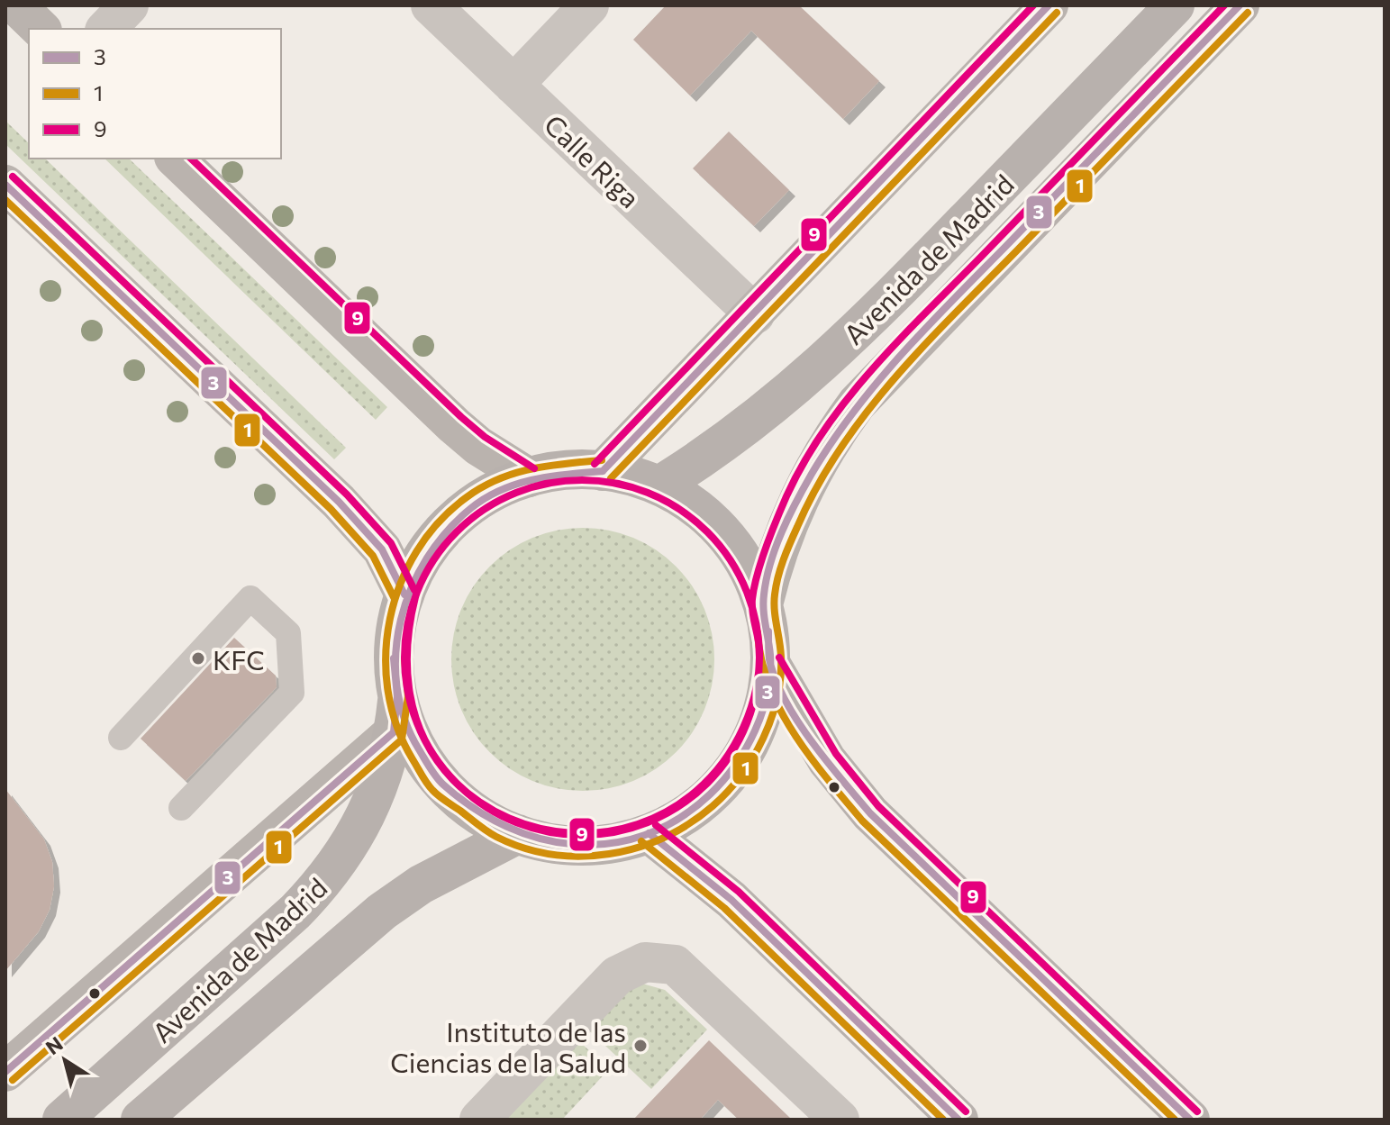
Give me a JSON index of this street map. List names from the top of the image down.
{
  "streets": {
    "main road": ["Avenida de Madrid"],
    "street": ["Calle Riga"]
  },
  "places": ["KFC", "Instituto de las Ciencias de la Salud"],
  "lines": ["transit line 3", "transit line 9", "transit line 1"],
  "legend": ["3", "1", "9"],
  "north": "top left"
}
